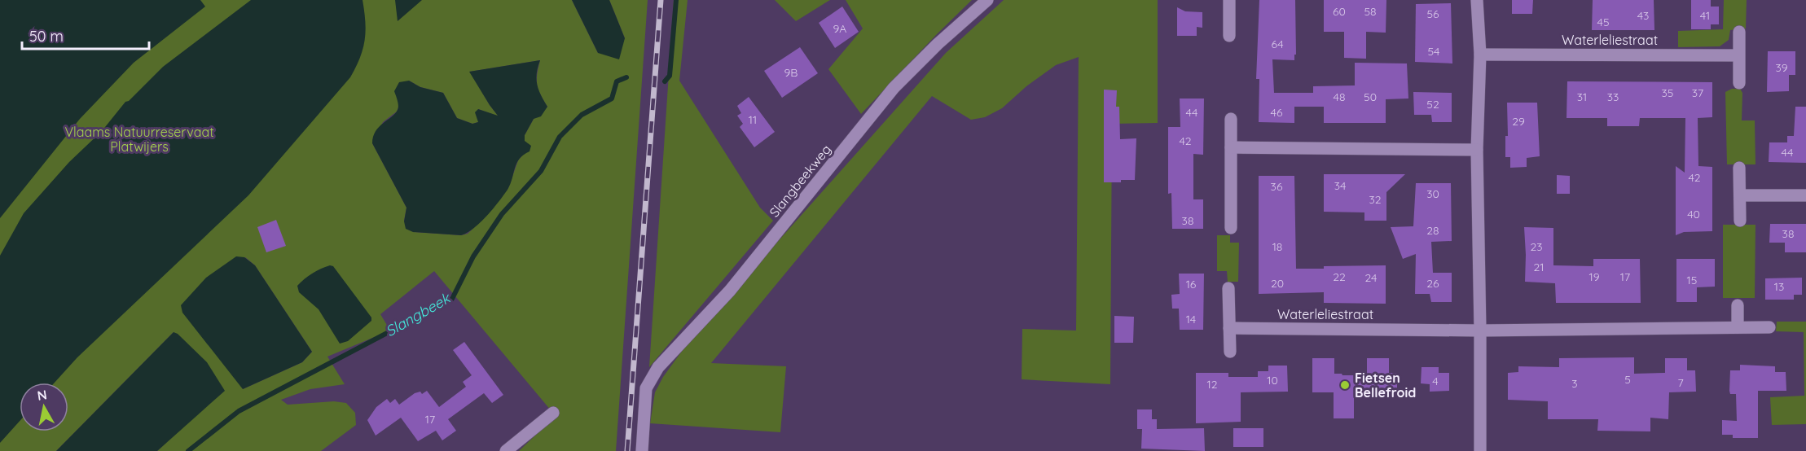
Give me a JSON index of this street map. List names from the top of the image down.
{
  "streets": {
    "street": ["Waterleliestraat", "Slangbeekweg"]
  },
  "water": ["Slangbeek"],
  "parks": ["Vlaams Natuurreservaat Platwijers"],
  "places": ["Fietsen Bellefroid"],
  "house_numbers": [
    "60",
    "58",
    "56",
    "43",
    "41",
    "45",
    "9A",
    "64",
    "54",
    "39",
    "9B",
    "35",
    "37",
    "48",
    "50",
    "31",
    "33",
    "52",
    "44",
    "46",
    "11",
    "29",
    "42",
    "44",
    "42",
    "34",
    "36",
    "30",
    "32",
    "40",
    "38",
    "28",
    "38",
    "18",
    "23",
    "21",
    "22",
    "19",
    "17",
    "24",
    "15",
    "20",
    "26",
    "16",
    "13",
    "14",
    "5",
    "10",
    "4",
    "7",
    "3",
    "12",
    "17"
  ],
  "scale_bar": "50 m",
  "north": "top"
}
